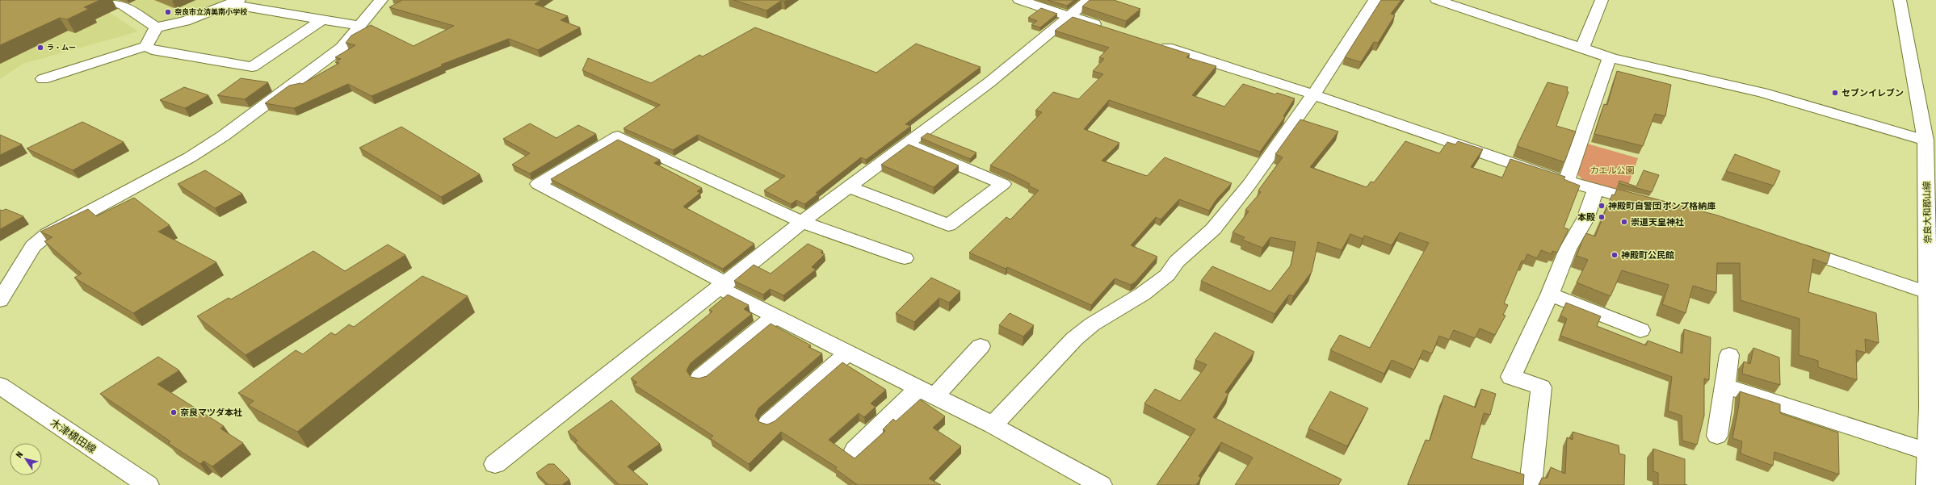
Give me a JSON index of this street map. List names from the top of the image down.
{
  "streets": {
    "street": ["奈良大和郡山線", "木津横田線"]
  },
  "parks": ["カエル公園"],
  "places": [
    "奈良市立済美南小学校",
    "ラ・ムー",
    "セブンイレブン",
    "神殿町自警団 ポンプ格納庫",
    "本殿",
    "崇道天皇神社",
    "神殿町公民館",
    "奈良マツダ本社"
  ],
  "north": "top left"
}
